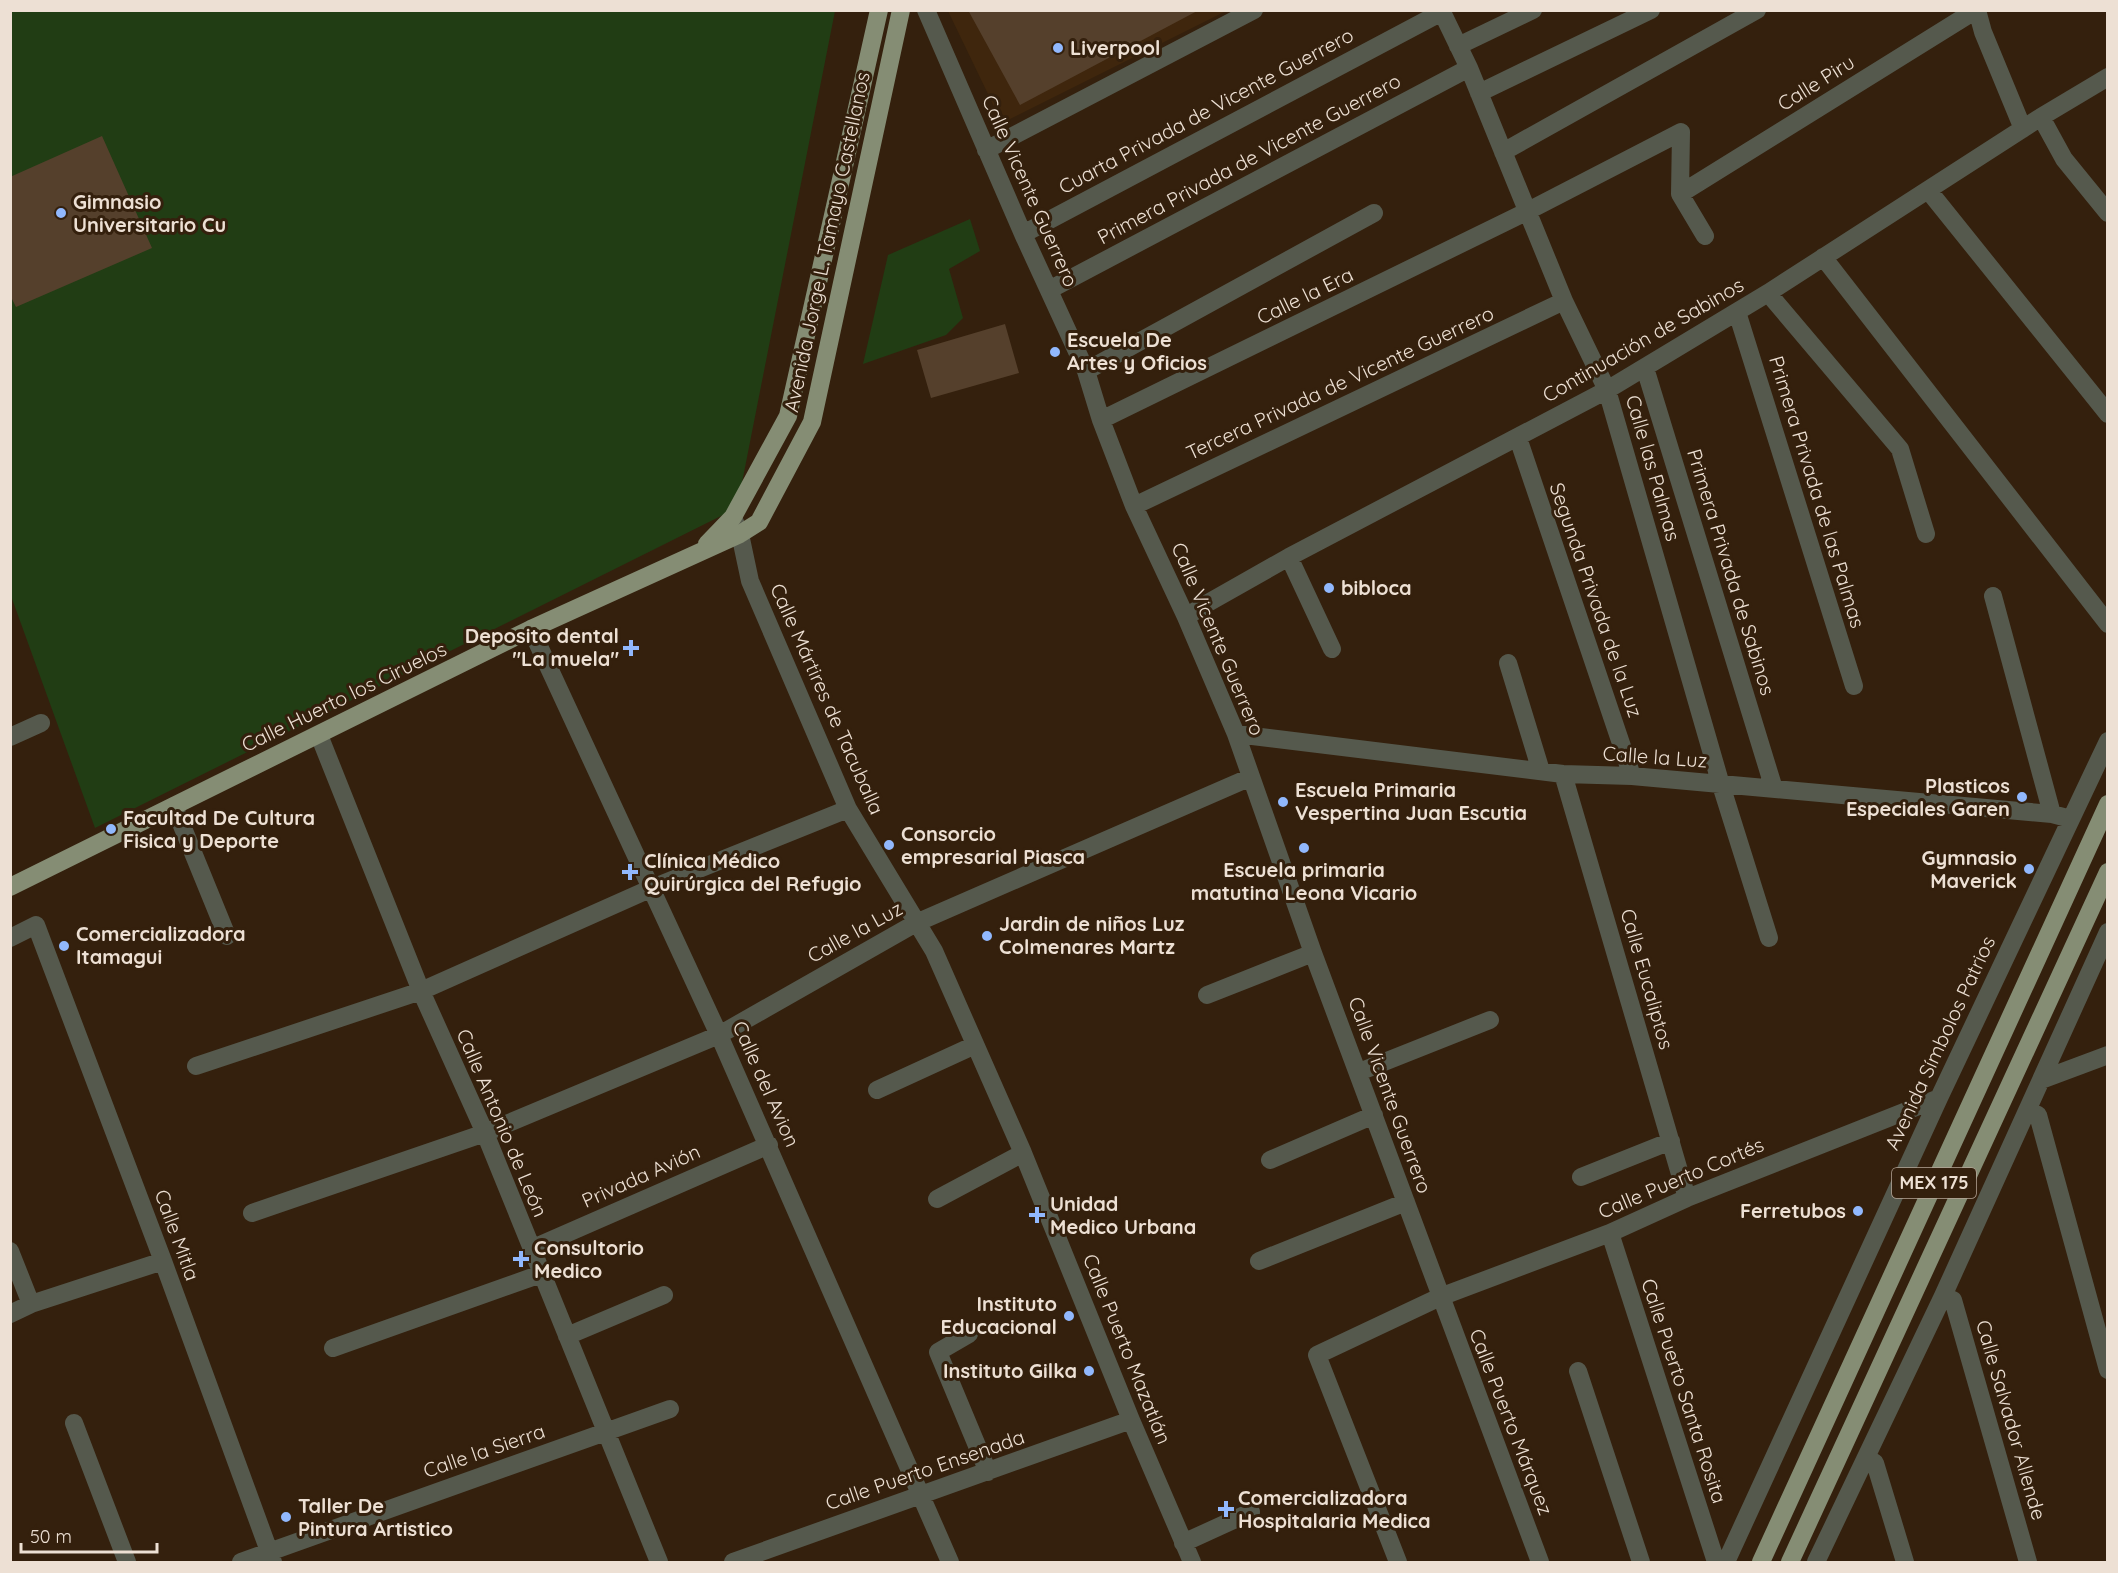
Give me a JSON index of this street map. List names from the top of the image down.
{
  "streets": {
    "main road": ["Avenida Jorge L. Tamayo Castellanos", "Calle Huerto los Ciruelos", "MEX 175"],
    "street": [
      "Calle Piru",
      "Cuarta Privada de Vicente Guerrero",
      "Primera Privada de Vicente Guerrero",
      "Calle Vicente Guerrero",
      "Calle la Era",
      "Continuación de Sabinos",
      "Tercera Privada de Vicente Guerrero",
      "Calle las Palmas",
      "Primera Privada de las Palmas",
      "Primera Privada de Sabinos",
      "Segunda Privada de la Luz",
      "Calle Mártires de Tacuballa",
      "Calle la Luz",
      "Calle Eucaliptos",
      "Avenida Símbolos Patrios",
      "Calle del Avion",
      "Calle Antonio de León",
      "Privada Avión",
      "Calle Puerto Cortés",
      "Calle Mitla",
      "Calle Puerto Mazatlán",
      "Calle Puerto Santa Rosita",
      "Calle Salvador Allende",
      "Calle Puerto Márquez",
      "Calle la Sierra",
      "Calle Puerto Ensenada"
    ]
  },
  "crossings": [
    ["Calle Piru", "Calle la Era"],
    ["Cuarta Privada de Vicente Guerrero", "Calle Vicente Guerrero"],
    ["Cuarta Privada de Vicente Guerrero", "Calle las Palmas"],
    ["Primera Privada de Vicente Guerrero", "Calle Vicente Guerrero"],
    ["Primera Privada de Vicente Guerrero", "Calle las Palmas"],
    ["Calle Vicente Guerrero", "Calle la Era"],
    ["Calle Vicente Guerrero", "Continuación de Sabinos"],
    ["Calle Vicente Guerrero", "Tercera Privada de Vicente Guerrero"],
    ["Calle Vicente Guerrero", "Calle la Luz"],
    ["Calle Vicente Guerrero", "Calle Puerto Cortés"],
    ["Calle Vicente Guerrero", "Calle Puerto Márquez"],
    ["Avenida Jorge L. Tamayo Castellanos", "Calle Huerto los Ciruelos"],
    ["Avenida Jorge L. Tamayo Castellanos", "Calle Mártires de Tacuballa"],
    ["Calle la Era", "Calle las Palmas"],
    ["Continuación de Sabinos", "Calle las Palmas"],
    ["Continuación de Sabinos", "Primera Privada de las Palmas"],
    ["Continuación de Sabinos", "Primera Privada de Sabinos"],
    ["Continuación de Sabinos", "Segunda Privada de la Luz"],
    ["Tercera Privada de Vicente Guerrero", "Calle las Palmas"],
    ["Calle las Palmas", "Calle la Luz"],
    ["Primera Privada de Sabinos", "Calle la Luz"],
    ["Segunda Privada de la Luz", "Calle la Luz"],
    ["Calle Huerto los Ciruelos", "Calle Mártires de Tacuballa"],
    ["Calle Huerto los Ciruelos", "Calle del Avion"],
    ["Calle Huerto los Ciruelos", "Calle Antonio de León"],
    ["Calle Mártires de Tacuballa", "Calle la Luz"],
    ["Calle Mártires de Tacuballa", "Calle Puerto Mazatlán"],
    ["Calle la Luz", "Calle Eucaliptos"],
    ["Calle la Luz", "Avenida Símbolos Patrios"],
    ["Calle la Luz", "Calle del Avion"],
    ["Calle la Luz", "Calle Antonio de León"],
    ["Calle la Luz", "Calle Puerto Mazatlán"],
    ["Calle Eucaliptos", "Calle Puerto Cortés"],
    ["Avenida Símbolos Patrios", "Calle Puerto Cortés"],
    ["Calle del Avion", "Privada Avión"],
    ["Calle del Avion", "Calle Puerto Ensenada"],
    ["Calle Antonio de León", "Privada Avión"],
    ["Calle Antonio de León", "Calle la Sierra"],
    ["Calle Puerto Cortés", "Calle Puerto Santa Rosita"],
    ["Calle Puerto Cortés", "Calle Puerto Márquez"],
    ["Calle Mitla", "Calle la Sierra"],
    ["Calle Puerto Mazatlán", "Calle Puerto Ensenada"]
  ],
  "places": {
    "other": [
      "Liverpool",
      "Gimnasio Universitario Cu",
      "Escuela De Artes y Oficios",
      "bibloca",
      "Plasticos Especiales Garen",
      "Escuela Primaria Vespertina Juan Escutia",
      "Facultad De Cultura Fisica y Deporte",
      "Consorcio empresarial Piasca",
      "Escuela primaria matutina Leona Vicario",
      "Gymnasio Maverick",
      "Jardin de niños Luz Colmenares Martz",
      "Comercializadora Itamagui",
      "Ferretubos",
      "Instituto Educacional",
      "Instituto Gilka",
      "Taller De Pintura Artistico"
    ],
    "health": [
      "Deposito dental \"La muela\"",
      "Clínica Médico Quirúrgica del Refugio",
      "Unidad Medico Urbana",
      "Consultorio Medico",
      "Comercializadora Hospitalaria Medica"
    ]
  },
  "scale_bar": "50 m"
}
